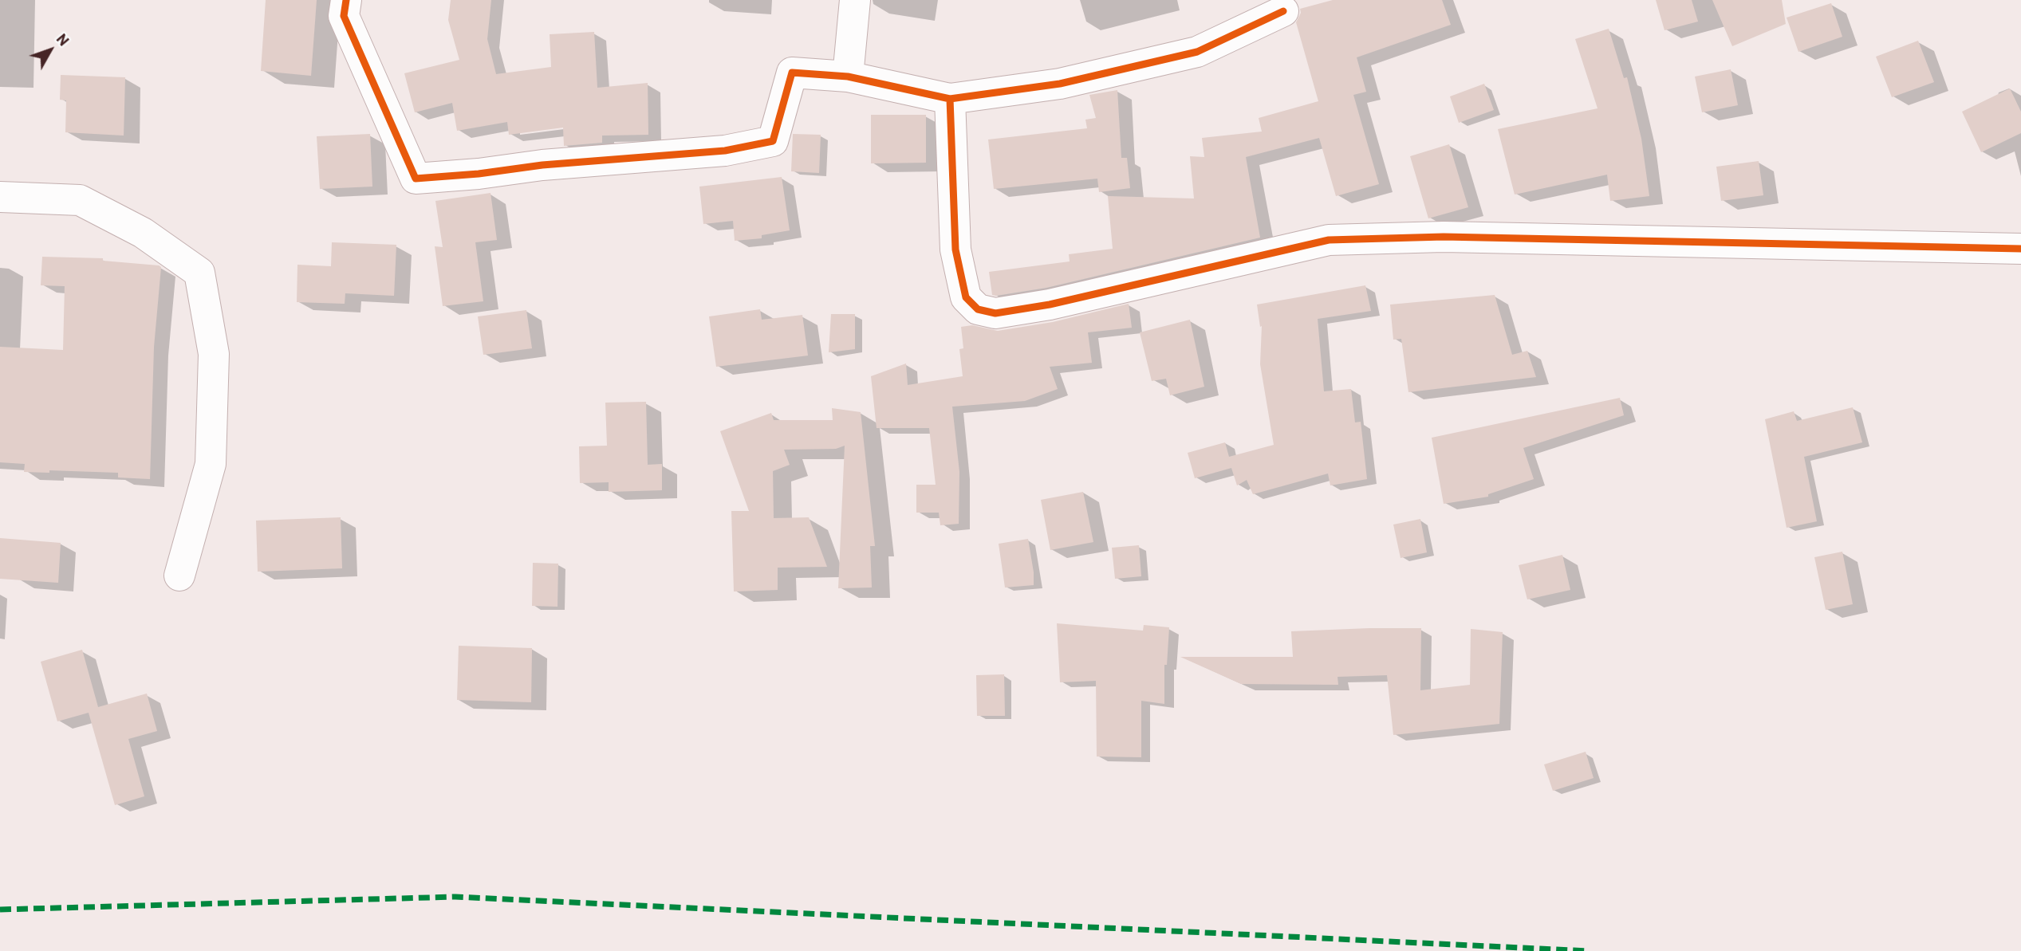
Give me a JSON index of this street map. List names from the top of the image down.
{
  "north": "top right"
}
